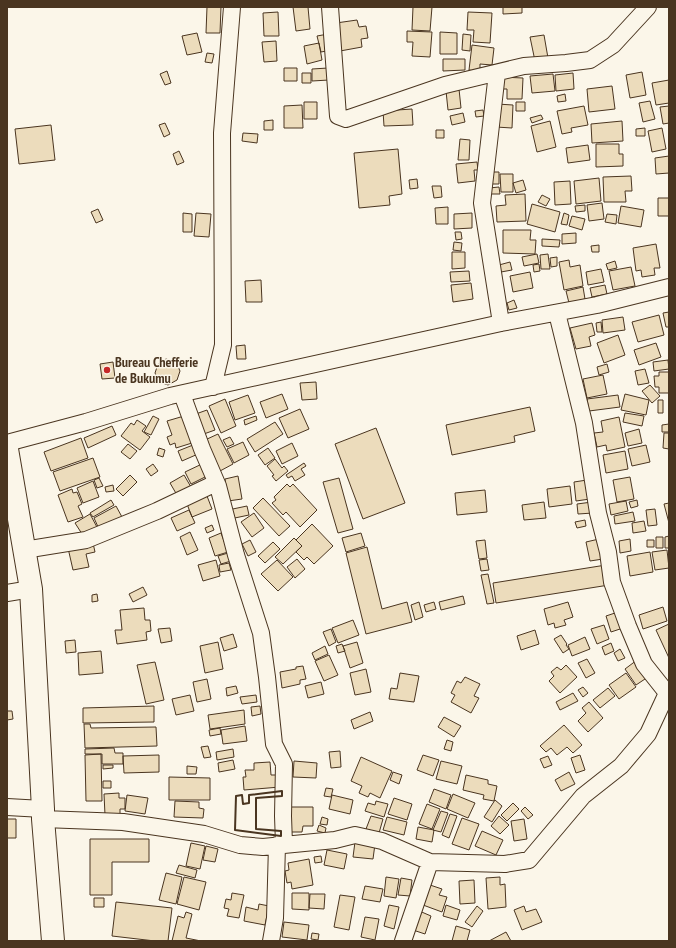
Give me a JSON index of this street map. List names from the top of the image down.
{
  "places": ["Bureau Chefferie de Bukumu"]
}
